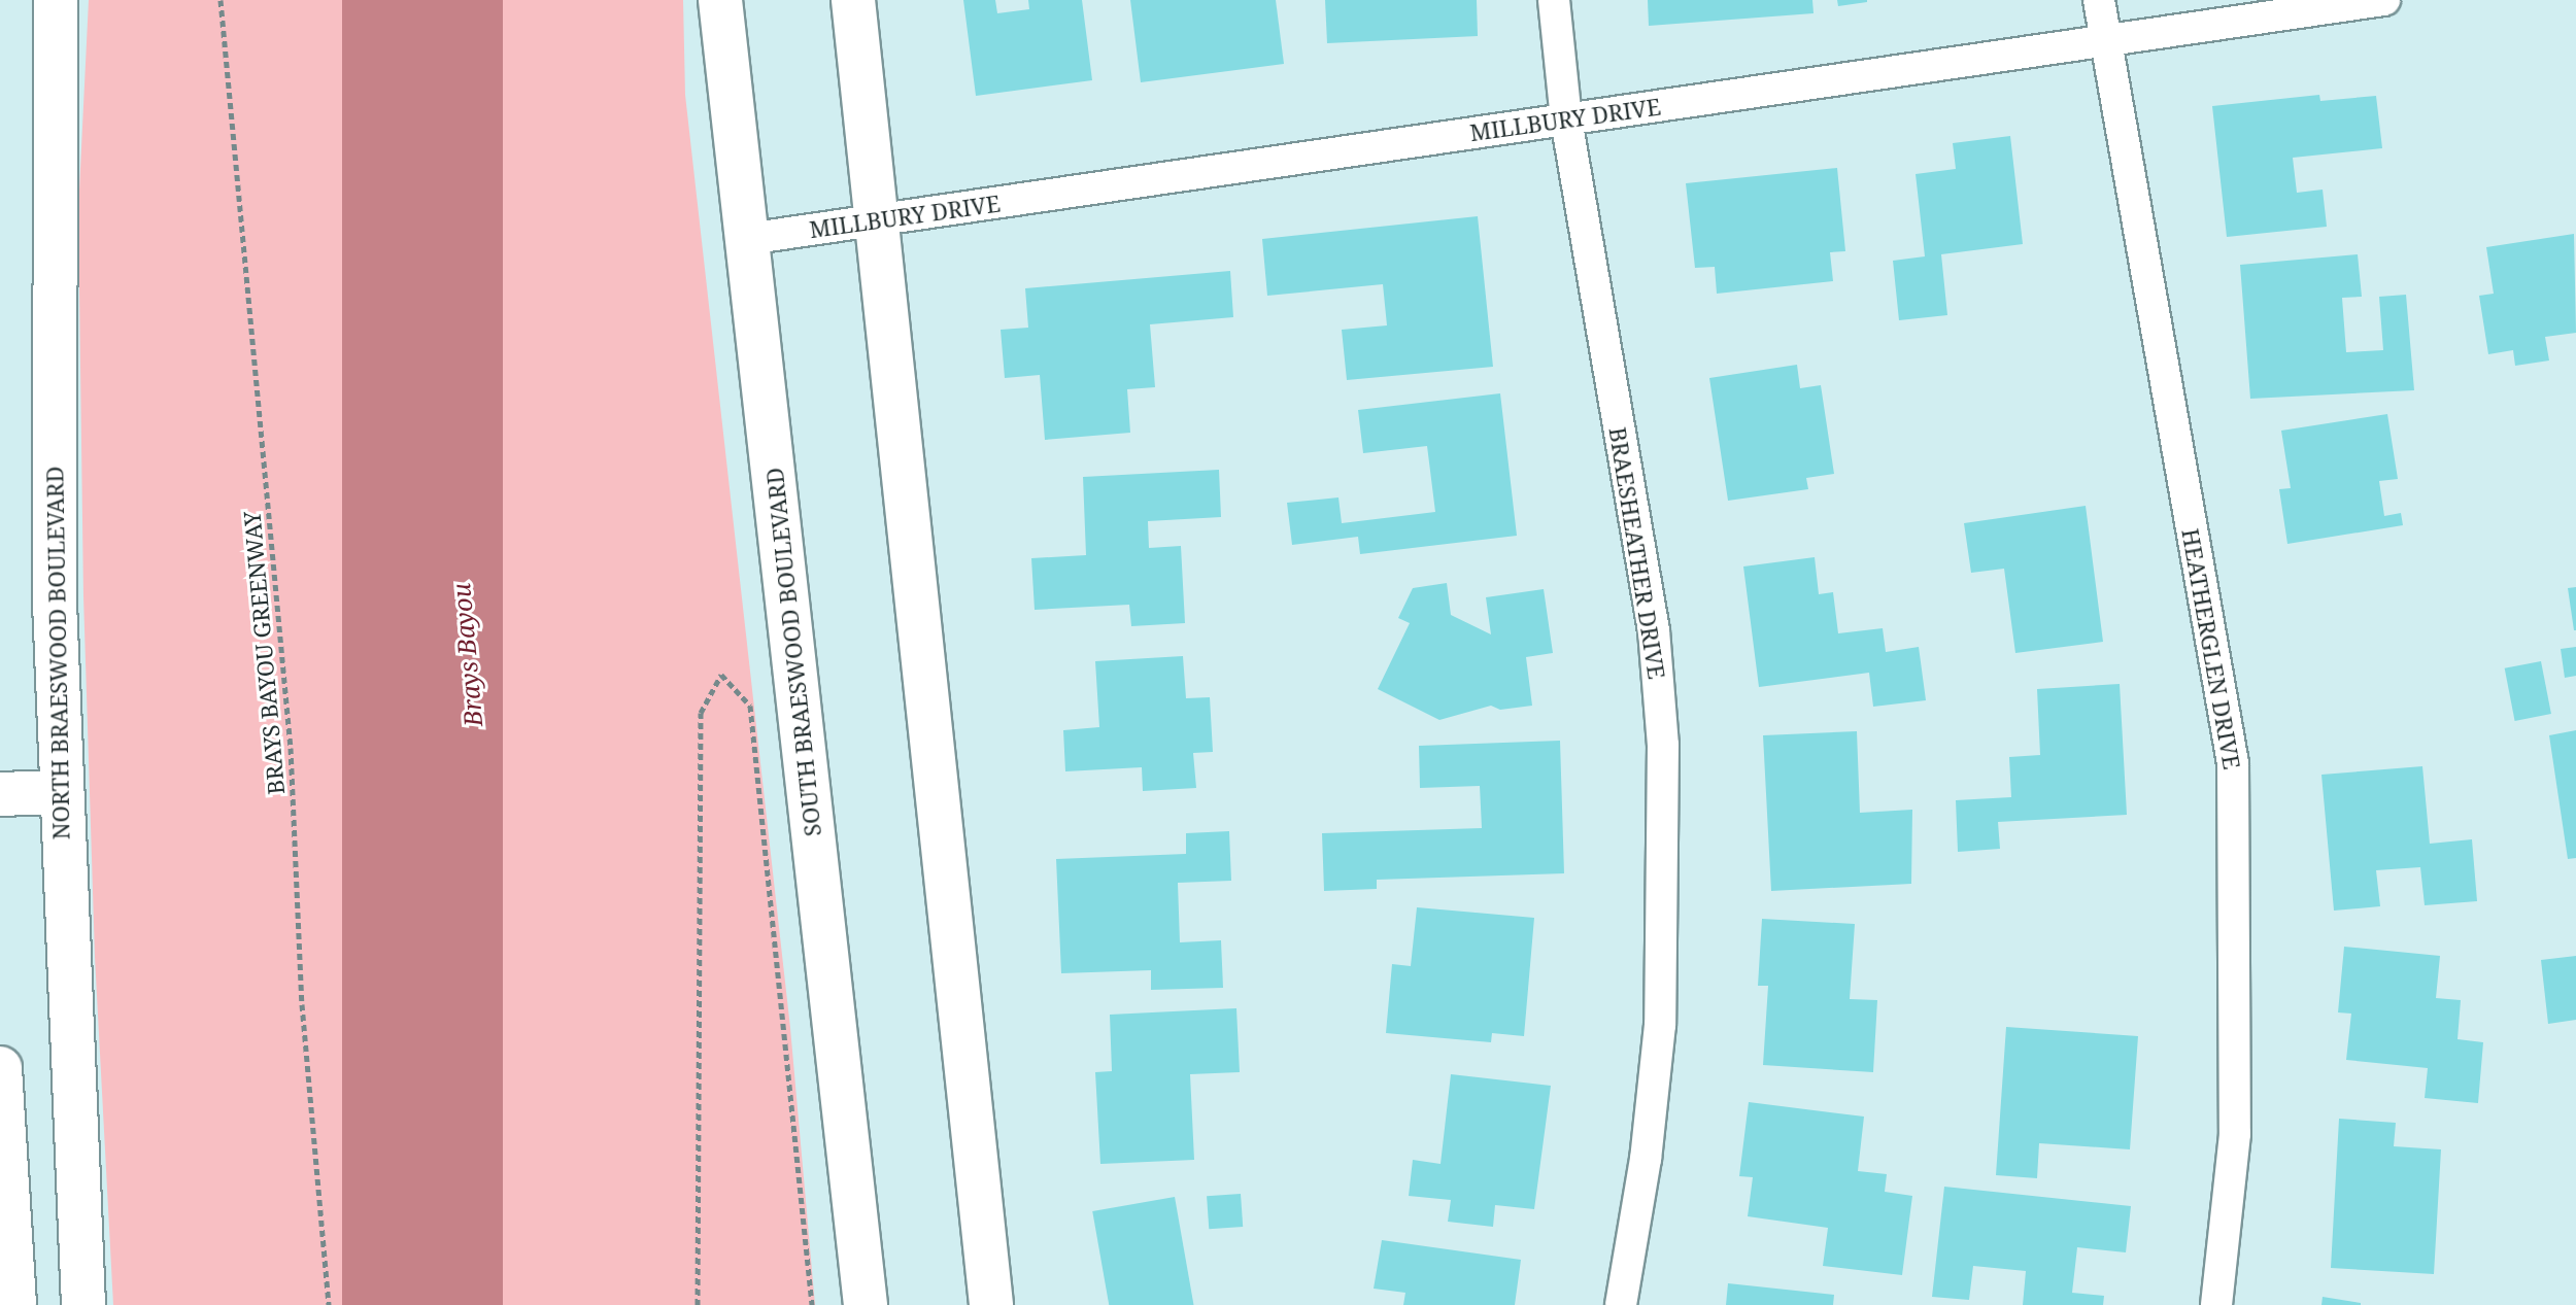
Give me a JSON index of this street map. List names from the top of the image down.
{
  "streets": {
    "main road": ["SOUTH BRAESWOOD BOULEVARD", "NORTH BRAESWOOD BOULEVARD"],
    "street": ["MILLBURY DRIVE", "BRAESHEATHER DRIVE", "HEATHERGLEN DRIVE"],
    "path": ["BRAYS BAYOU GREENWAY"]
  },
  "crossings": [
    ["MILLBURY DRIVE", "BRAESHEATHER DRIVE"],
    ["MILLBURY DRIVE", "HEATHERGLEN DRIVE"],
    ["MILLBURY DRIVE", "SOUTH BRAESWOOD BOULEVARD"]
  ],
  "water": ["Brays Bayou"]
}
